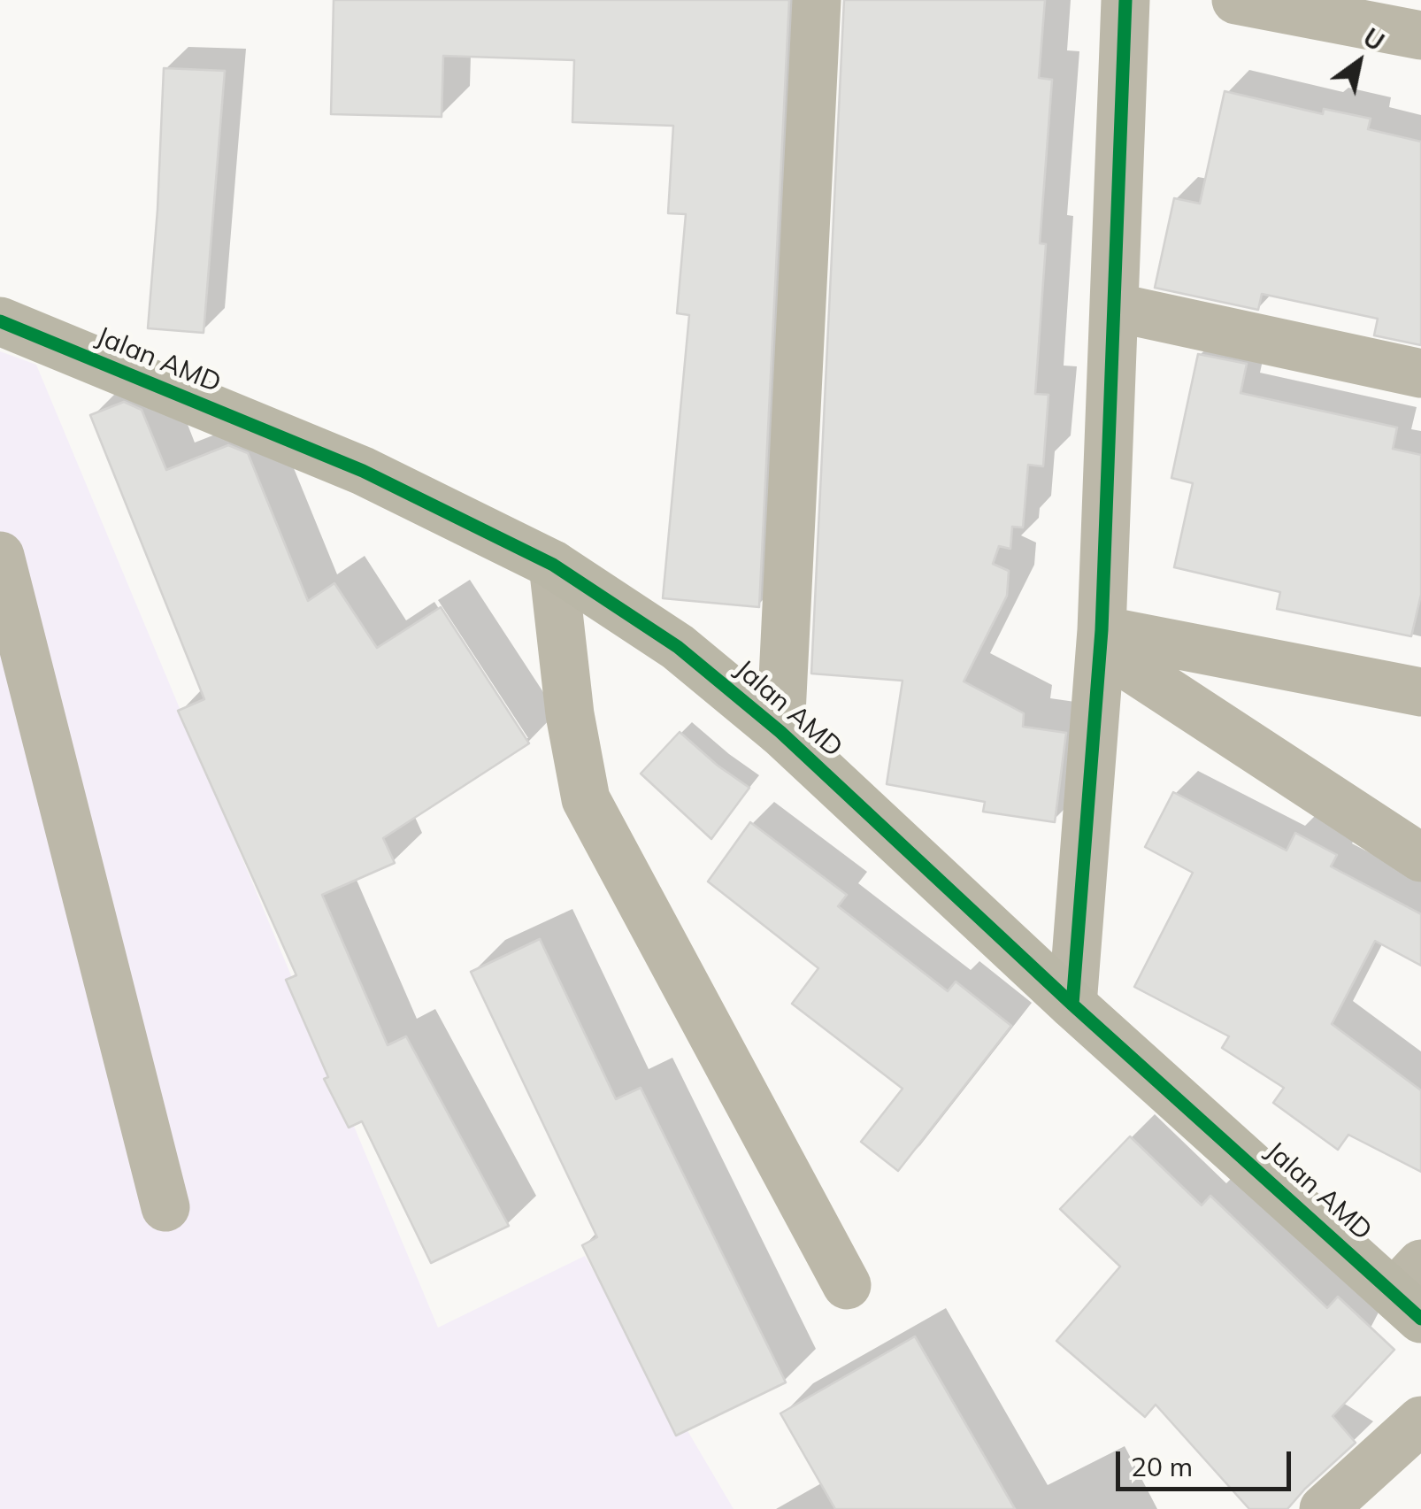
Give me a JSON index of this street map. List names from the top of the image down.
{
  "streets": {
    "street": ["Jalan AMD"]
  },
  "scale_bar": "20 m",
  "north": "top right"
}
